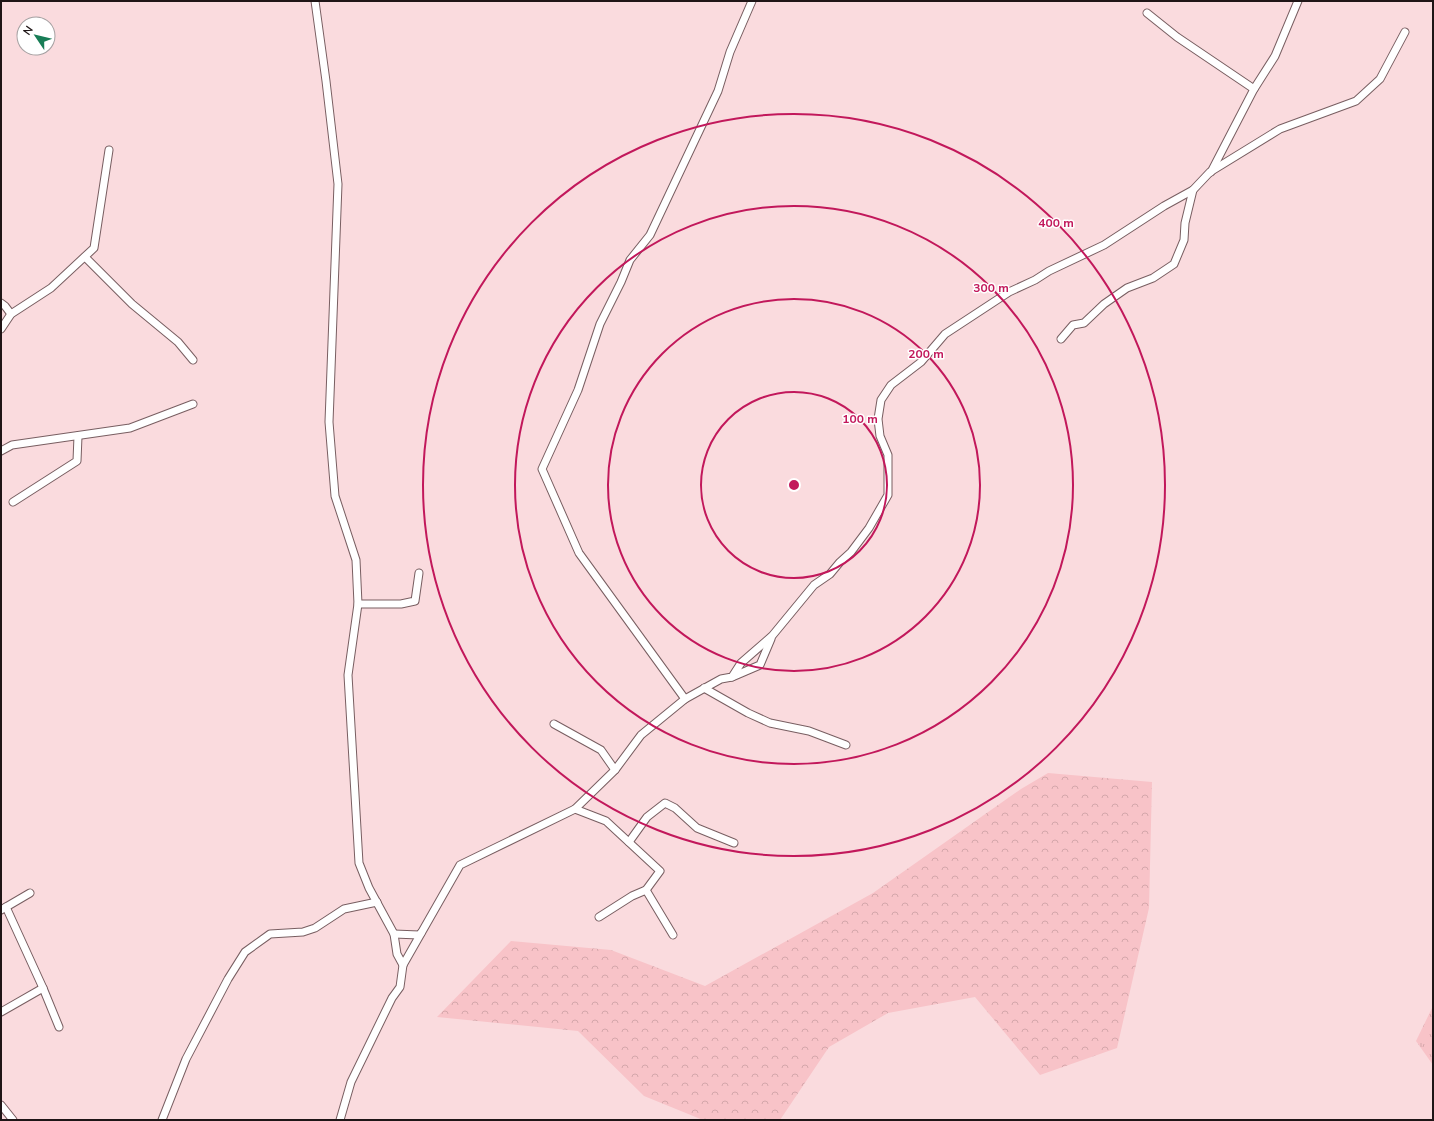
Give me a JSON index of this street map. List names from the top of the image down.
{
  "north": "top left",
  "rings": [
    "400 m",
    "300 m",
    "200 m",
    "100 m"
  ]
}
